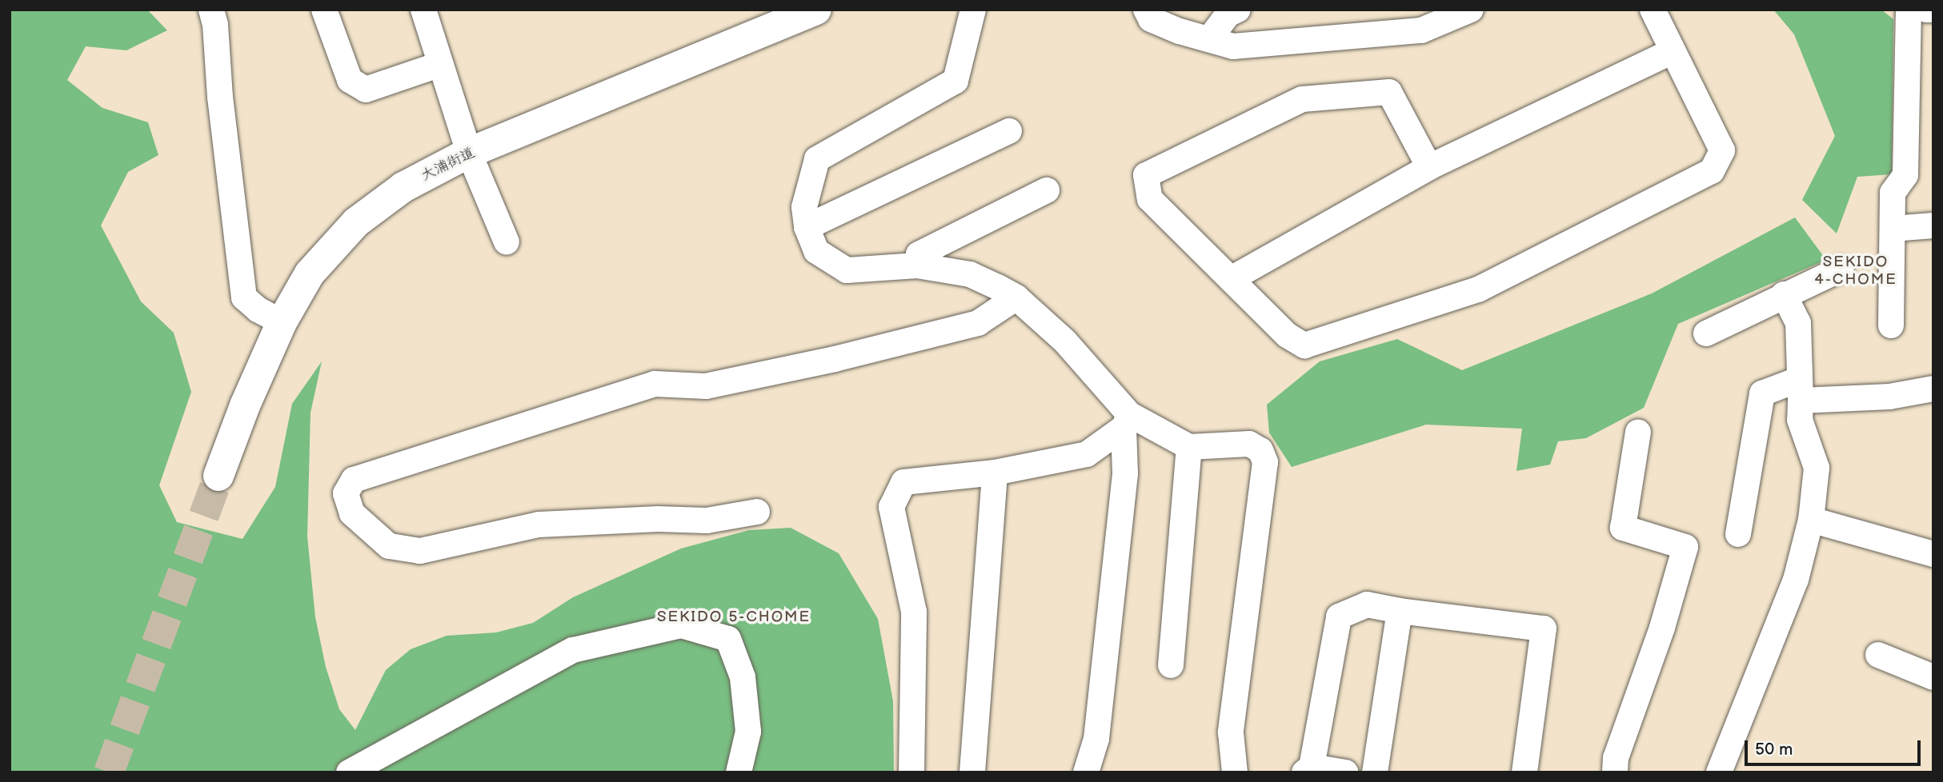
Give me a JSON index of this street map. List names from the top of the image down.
{
  "streets": {
    "street": ["大浦街道"]
  },
  "districts": ["SEKIDO 4-CHOME", "SEKIDO 5-CHOME"],
  "scale_bar": "50 m"
}
